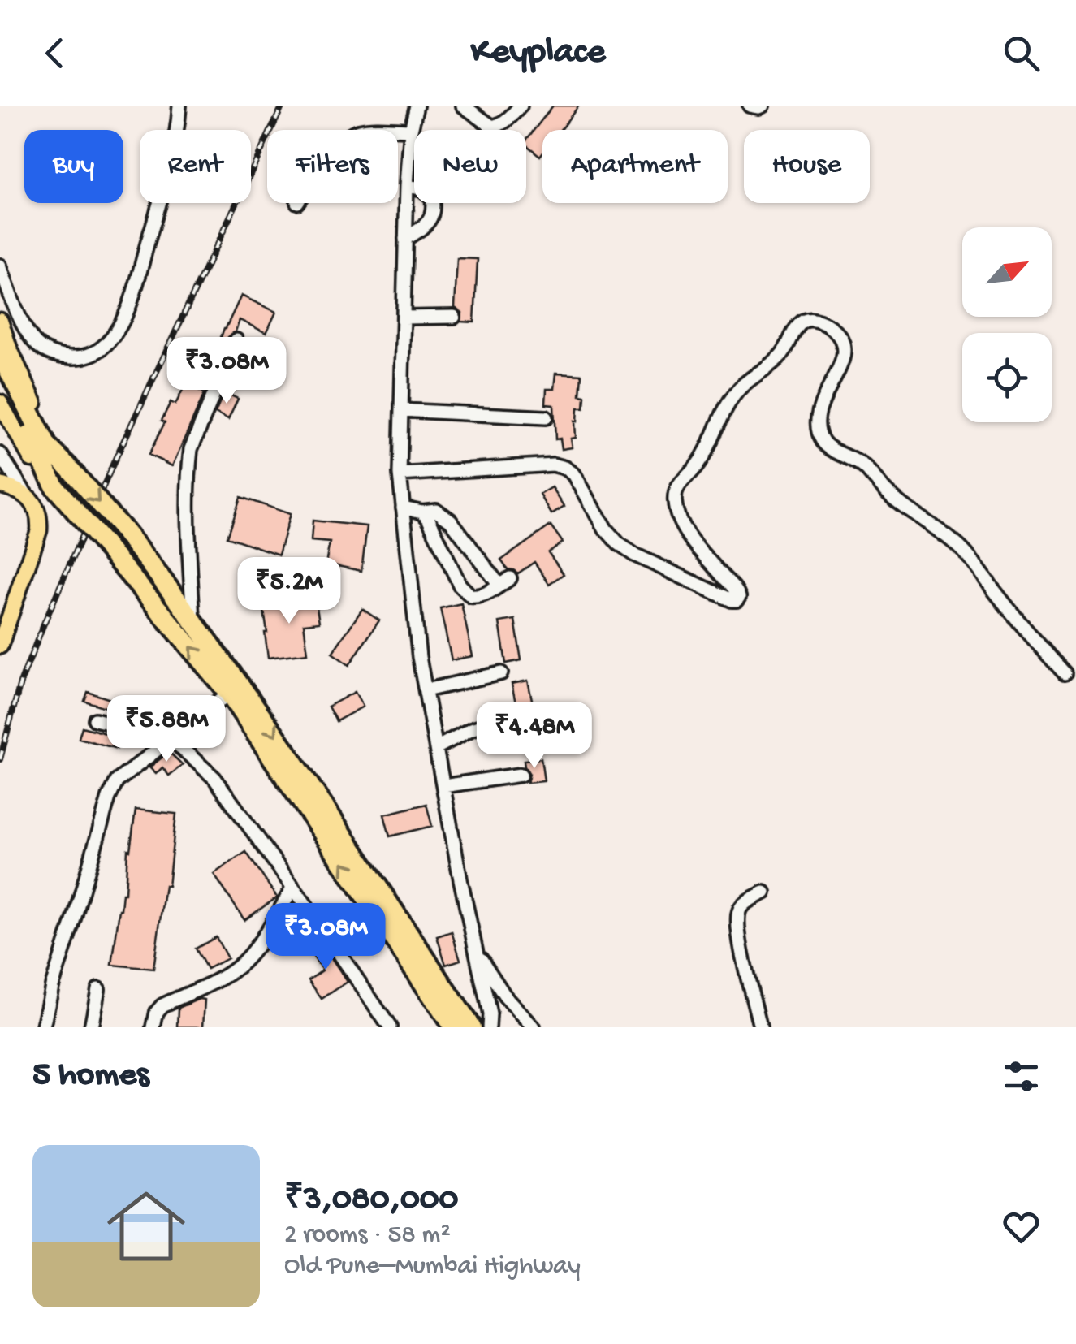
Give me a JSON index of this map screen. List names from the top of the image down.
{
  "north": "top right",
  "page": {
    "header": "Keyplace",
    "chip": [
      "Buy",
      "Rent",
      "Filters",
      "New",
      "Apartment",
      "House"
    ],
    "price": [
      "₹3.08M",
      "₹5.2M",
      "₹5.88M",
      "₹4.48M",
      "₹3.08M"
    ],
    "heading": "5 homes",
    "list": [
      {
        "name": "₹3,080,000",
        "note": "2 rooms · 58 m² · Old Pune–Mumbai Highway"
      }
    ]
  }
}
